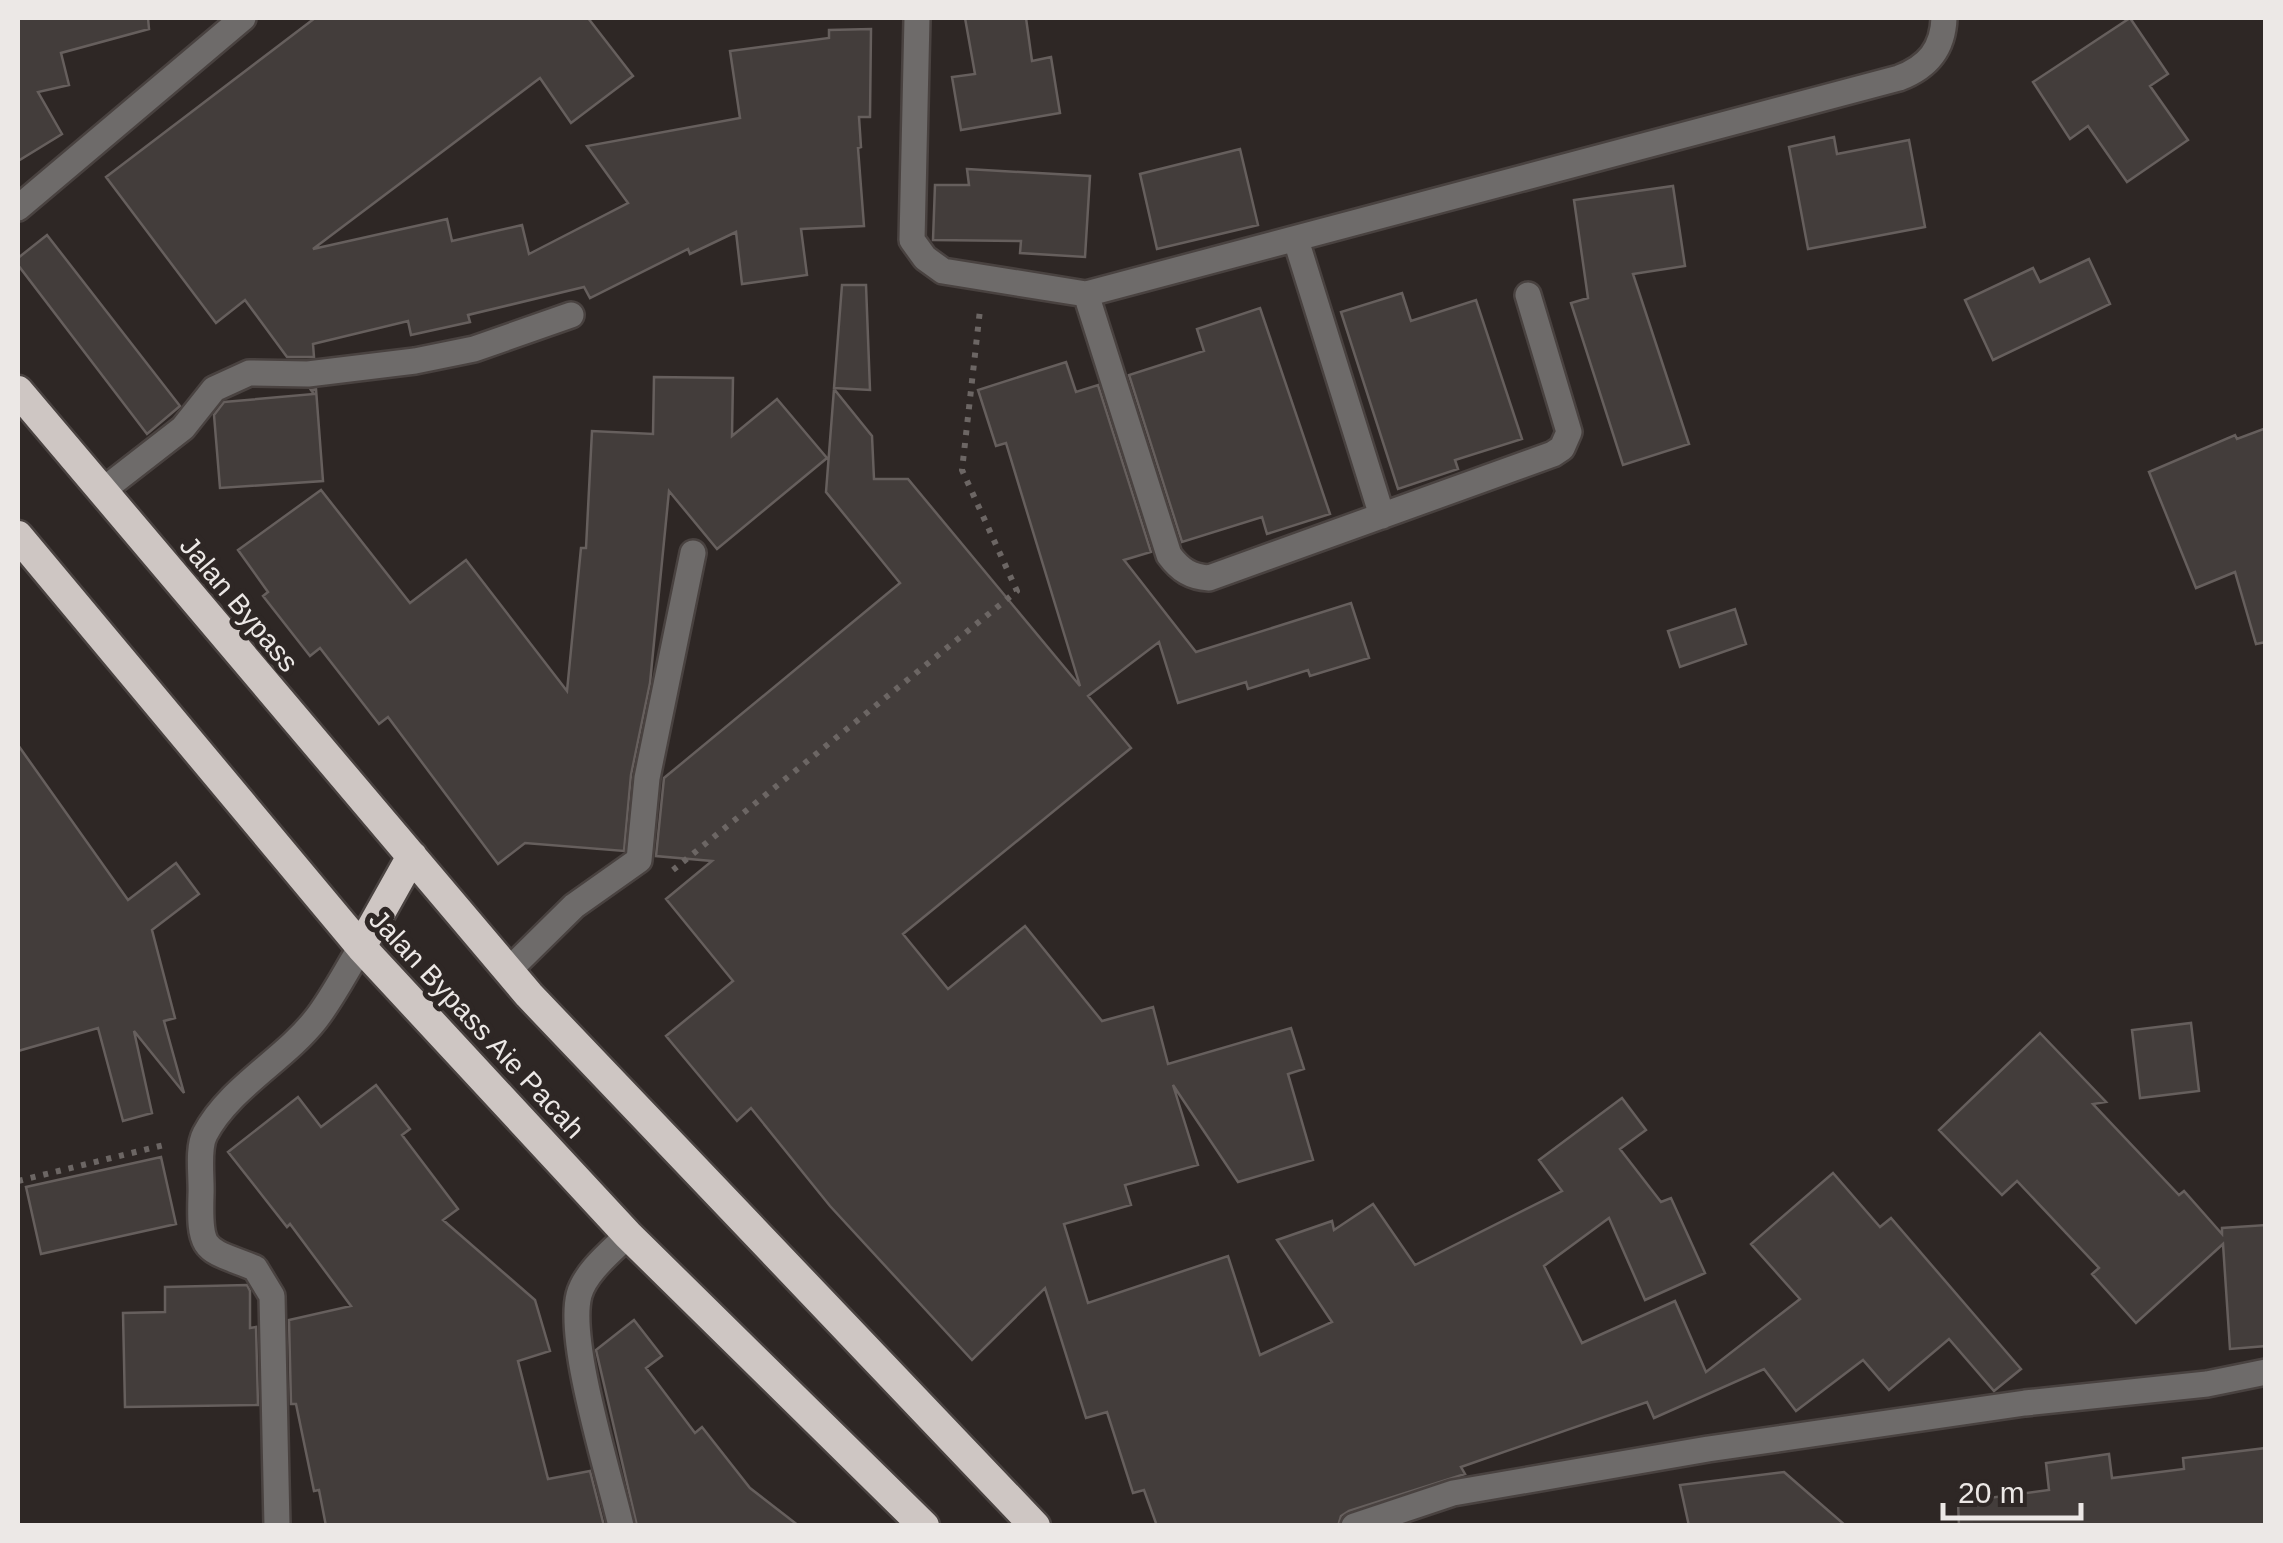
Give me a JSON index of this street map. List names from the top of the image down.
{
  "streets": {
    "highway": ["Jalan Bypass", "Jalan Bypass Aie Pacah"]
  },
  "scale_bar": "20 m"
}
